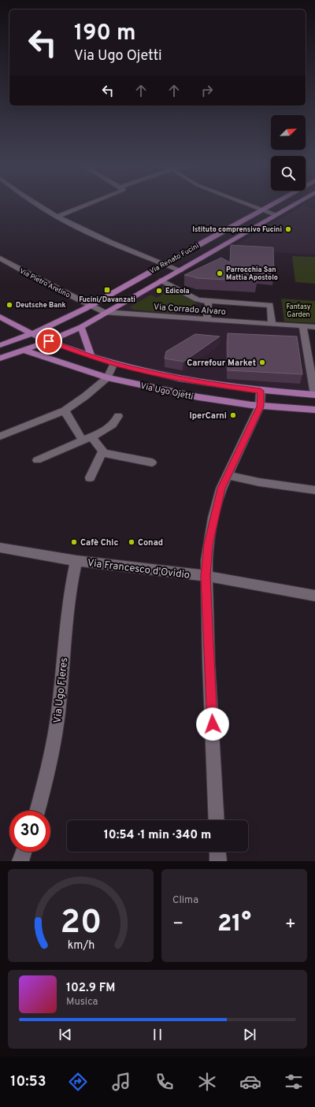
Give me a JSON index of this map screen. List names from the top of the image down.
{
  "streets": {
    "main road": ["Via Renato Fucini", "Via Ugo Ojetti"],
    "street": [
      "Via Pietro Aretino",
      "Via Corrado Alvaro",
      "Via Francesco d'Ovidio",
      "Via Ugo Fleres"
    ]
  },
  "crossings": [
    ["Via Renato Fucini", "Via Pietro Aretino"],
    ["Via Renato Fucini", "Via Corrado Alvaro"],
    ["Via Renato Fucini", "Via Ugo Ojetti"],
    ["Via Pietro Aretino", "Via Corrado Alvaro"],
    ["Via Francesco d'Ovidio", "Via Ugo Fleres"]
  ],
  "parks": ["Fantasy Garden"],
  "places": {
    "other": [
      "Istituto comprensivo Fucini",
      "Parrocchia San Mattia Apostolo",
      "Edicola",
      "Deutsche Bank",
      "Carrefour Market",
      "IperCarni",
      "Cafè Chic",
      "Conad"
    ],
    "transit": ["Fucini/Davanzati"]
  },
  "north": "top right",
  "page": {
    "turn": ["190 m", "Via Ugo Ojetti"],
    "limit": "30",
    "trip": "10:54 · 1 min · 340 m",
    "tile": "Clima",
    "heat": ["−", "21°", "+"],
    "song": ["102.9 FM", "Musica"],
    "tabs": "10:53",
    "gauge": ["20", "km/h"]
  }
}
